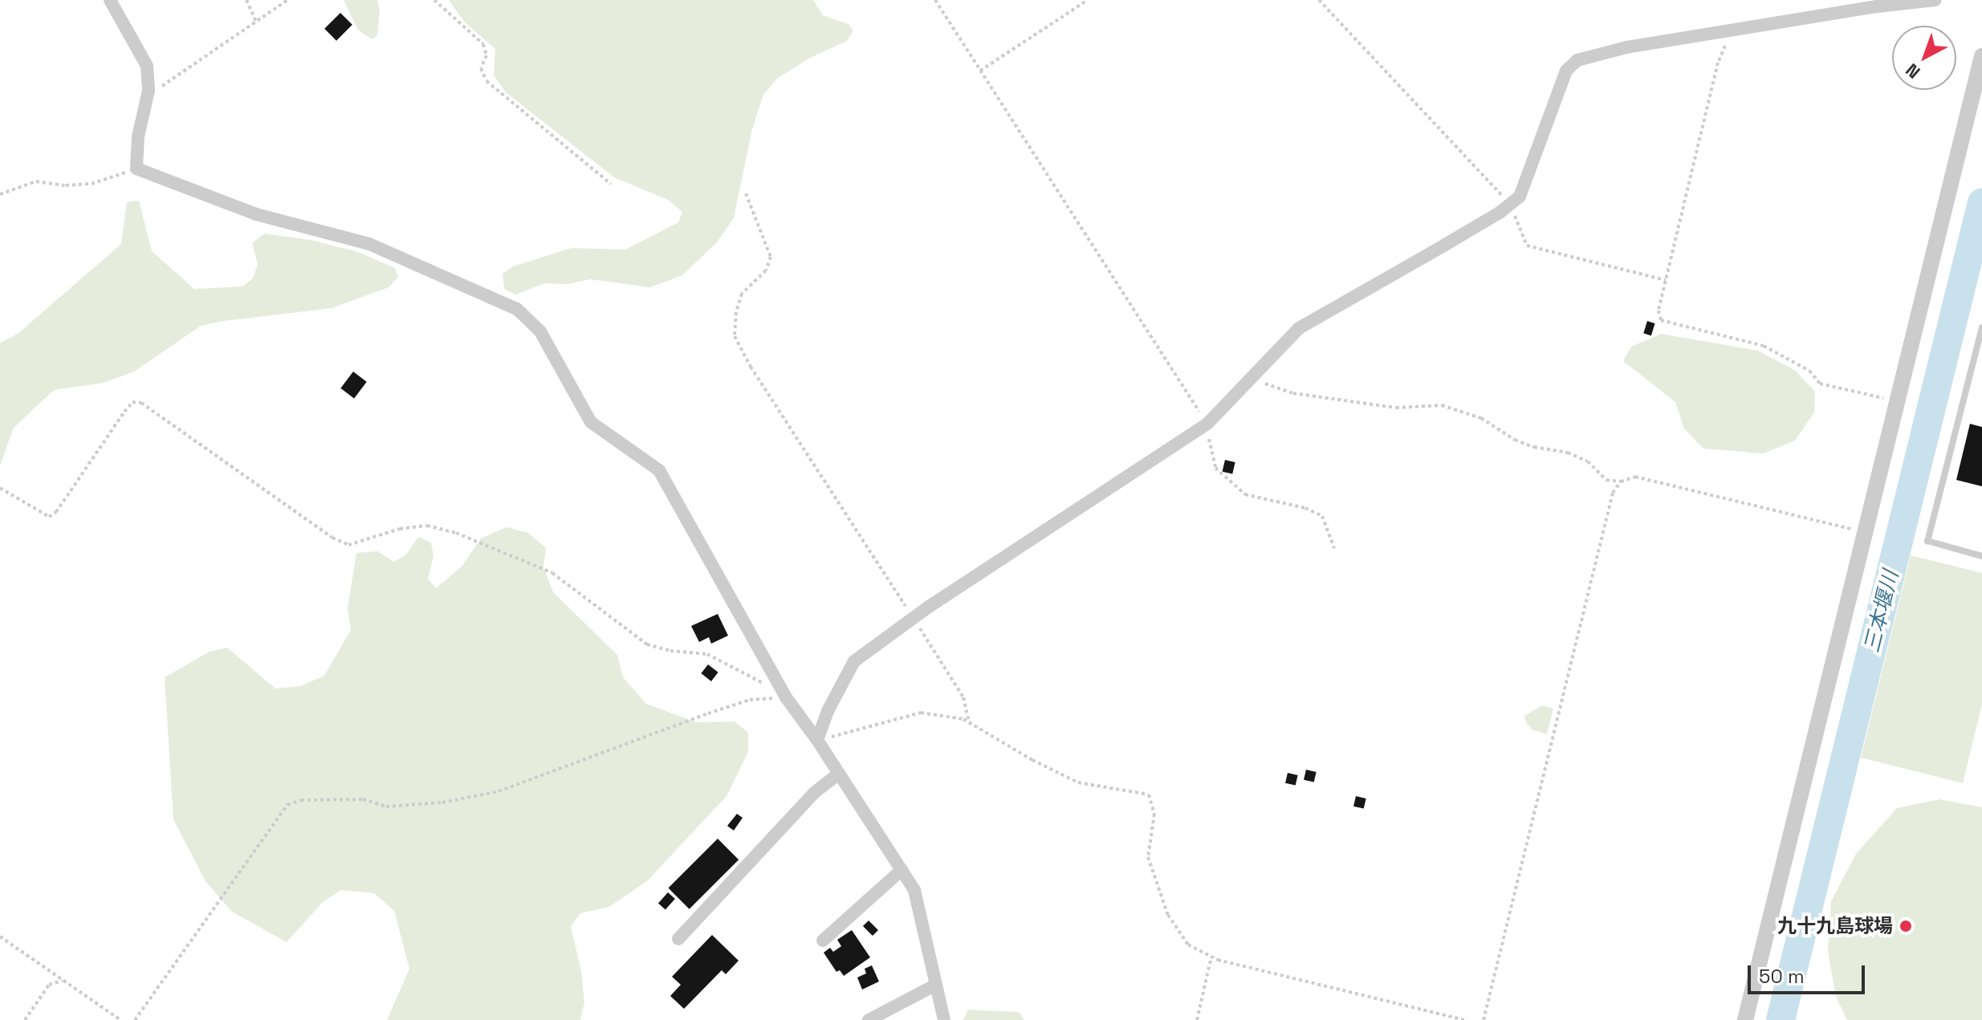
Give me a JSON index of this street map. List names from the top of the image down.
{
  "water": ["三本堰川"],
  "places": ["九十九島球場"],
  "scale_bar": "50 m",
  "north": "bottom left"
}
